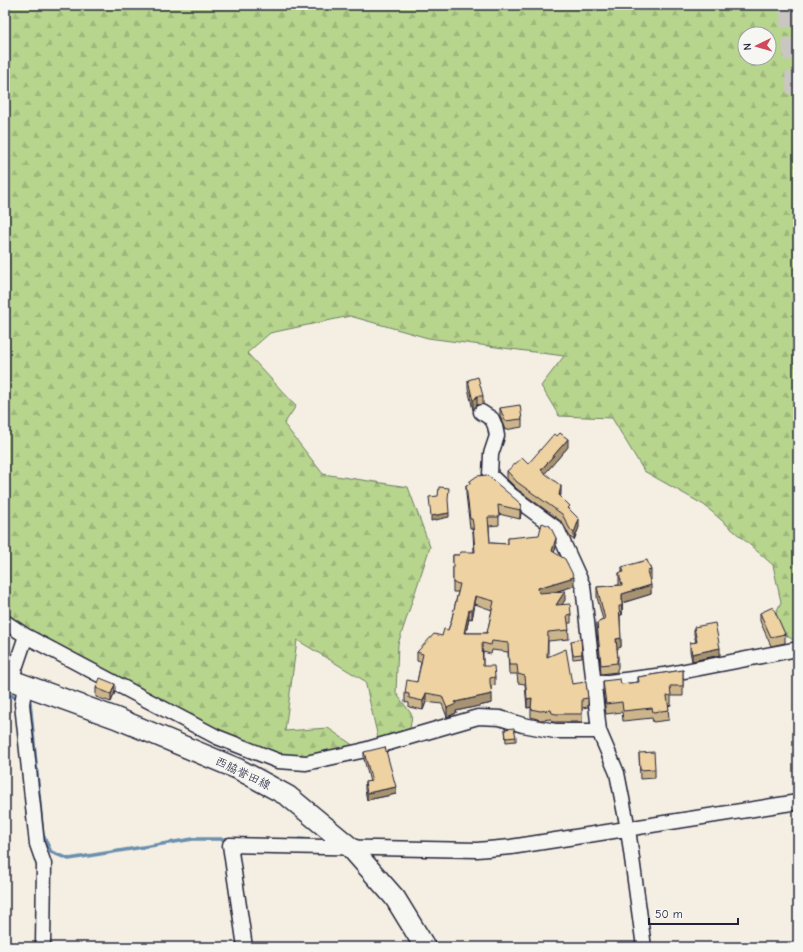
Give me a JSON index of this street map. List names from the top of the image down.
{
  "streets": {
    "main road": ["西脇誉田線"]
  },
  "scale_bar": "50 m",
  "north": "left"
}
